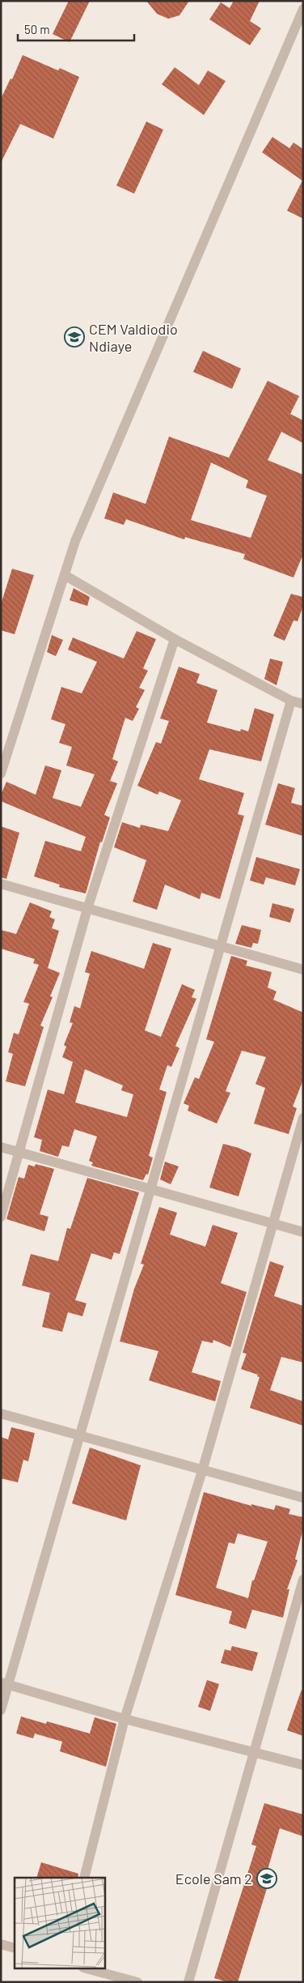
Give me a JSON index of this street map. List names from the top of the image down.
{
  "places": {
    "school or university": ["CEM Valdiodio Ndiaye", "Ecole Sam 2"]
  },
  "scale_bar": "50 m"
}
